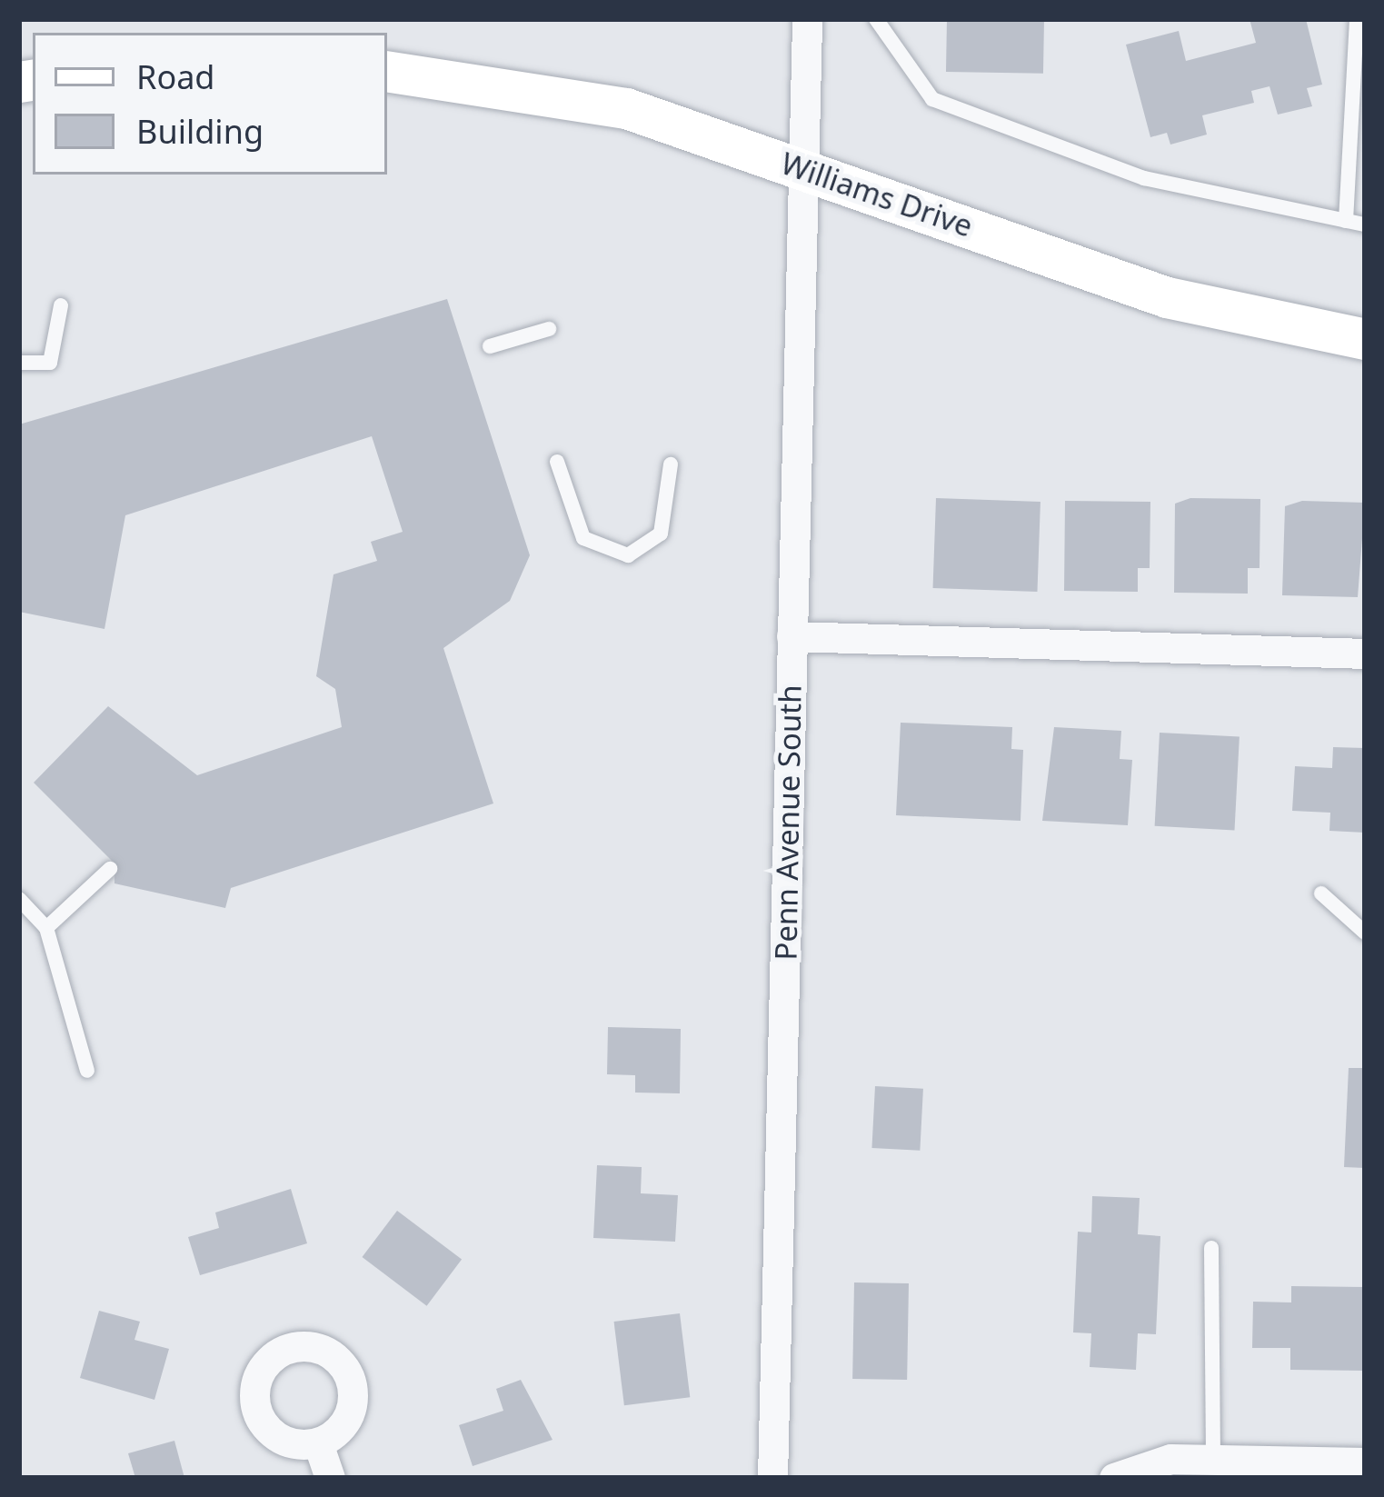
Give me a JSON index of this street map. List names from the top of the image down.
{
  "streets": {
    "main road": ["Williams Drive"],
    "street": ["Penn Avenue South"]
  },
  "crossings": [
    ["Williams Drive", "Penn Avenue South"]
  ],
  "legend": ["Road", "Building"]
}
